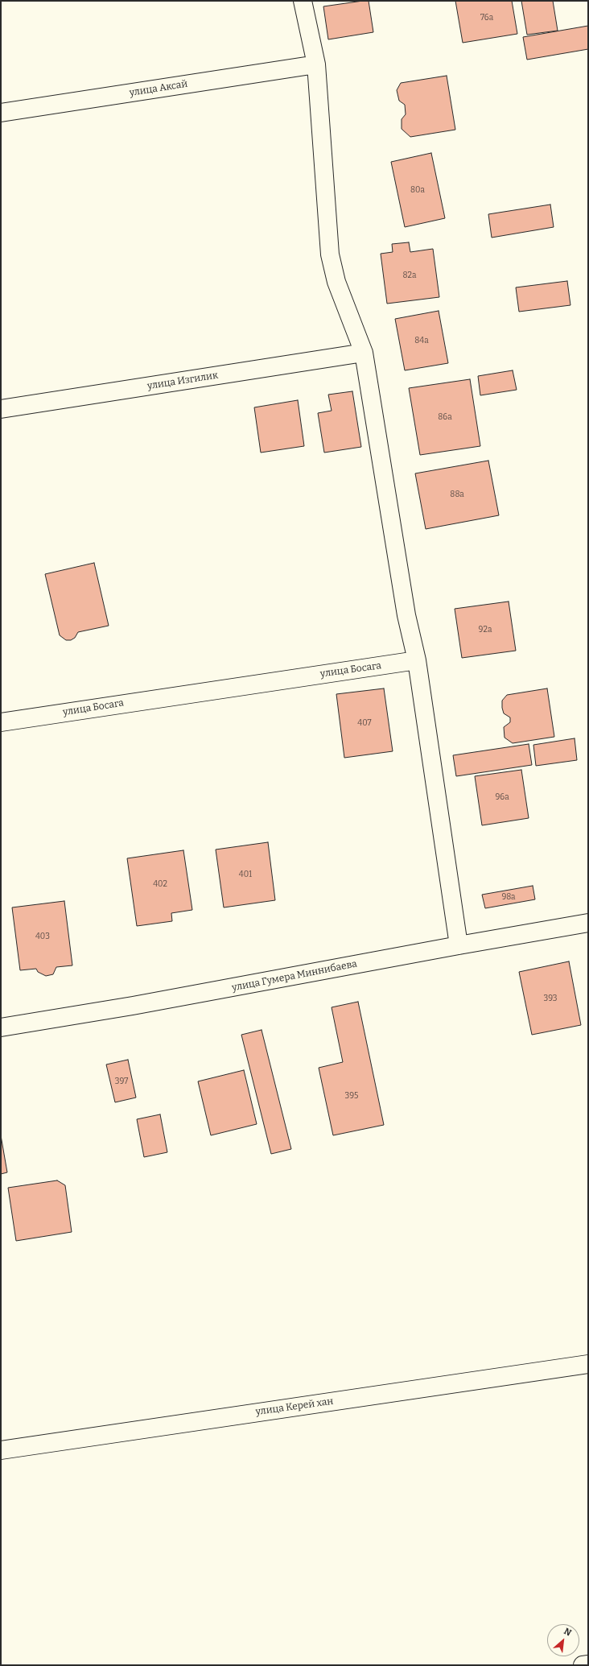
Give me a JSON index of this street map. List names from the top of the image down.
{
  "streets": {
    "street": [
      "улица Аксай",
      "улица Изгилик",
      "улица Босага",
      "улица Гумера Миннибаева",
      "улица Керей хан"
    ]
  },
  "house_numbers": [
    "76а",
    "80а",
    "82а",
    "84а",
    "86а",
    "88а",
    "92а",
    "407",
    "96а",
    "401",
    "402",
    "98а",
    "403",
    "393",
    "397",
    "395"
  ],
  "north": "top right"
}
